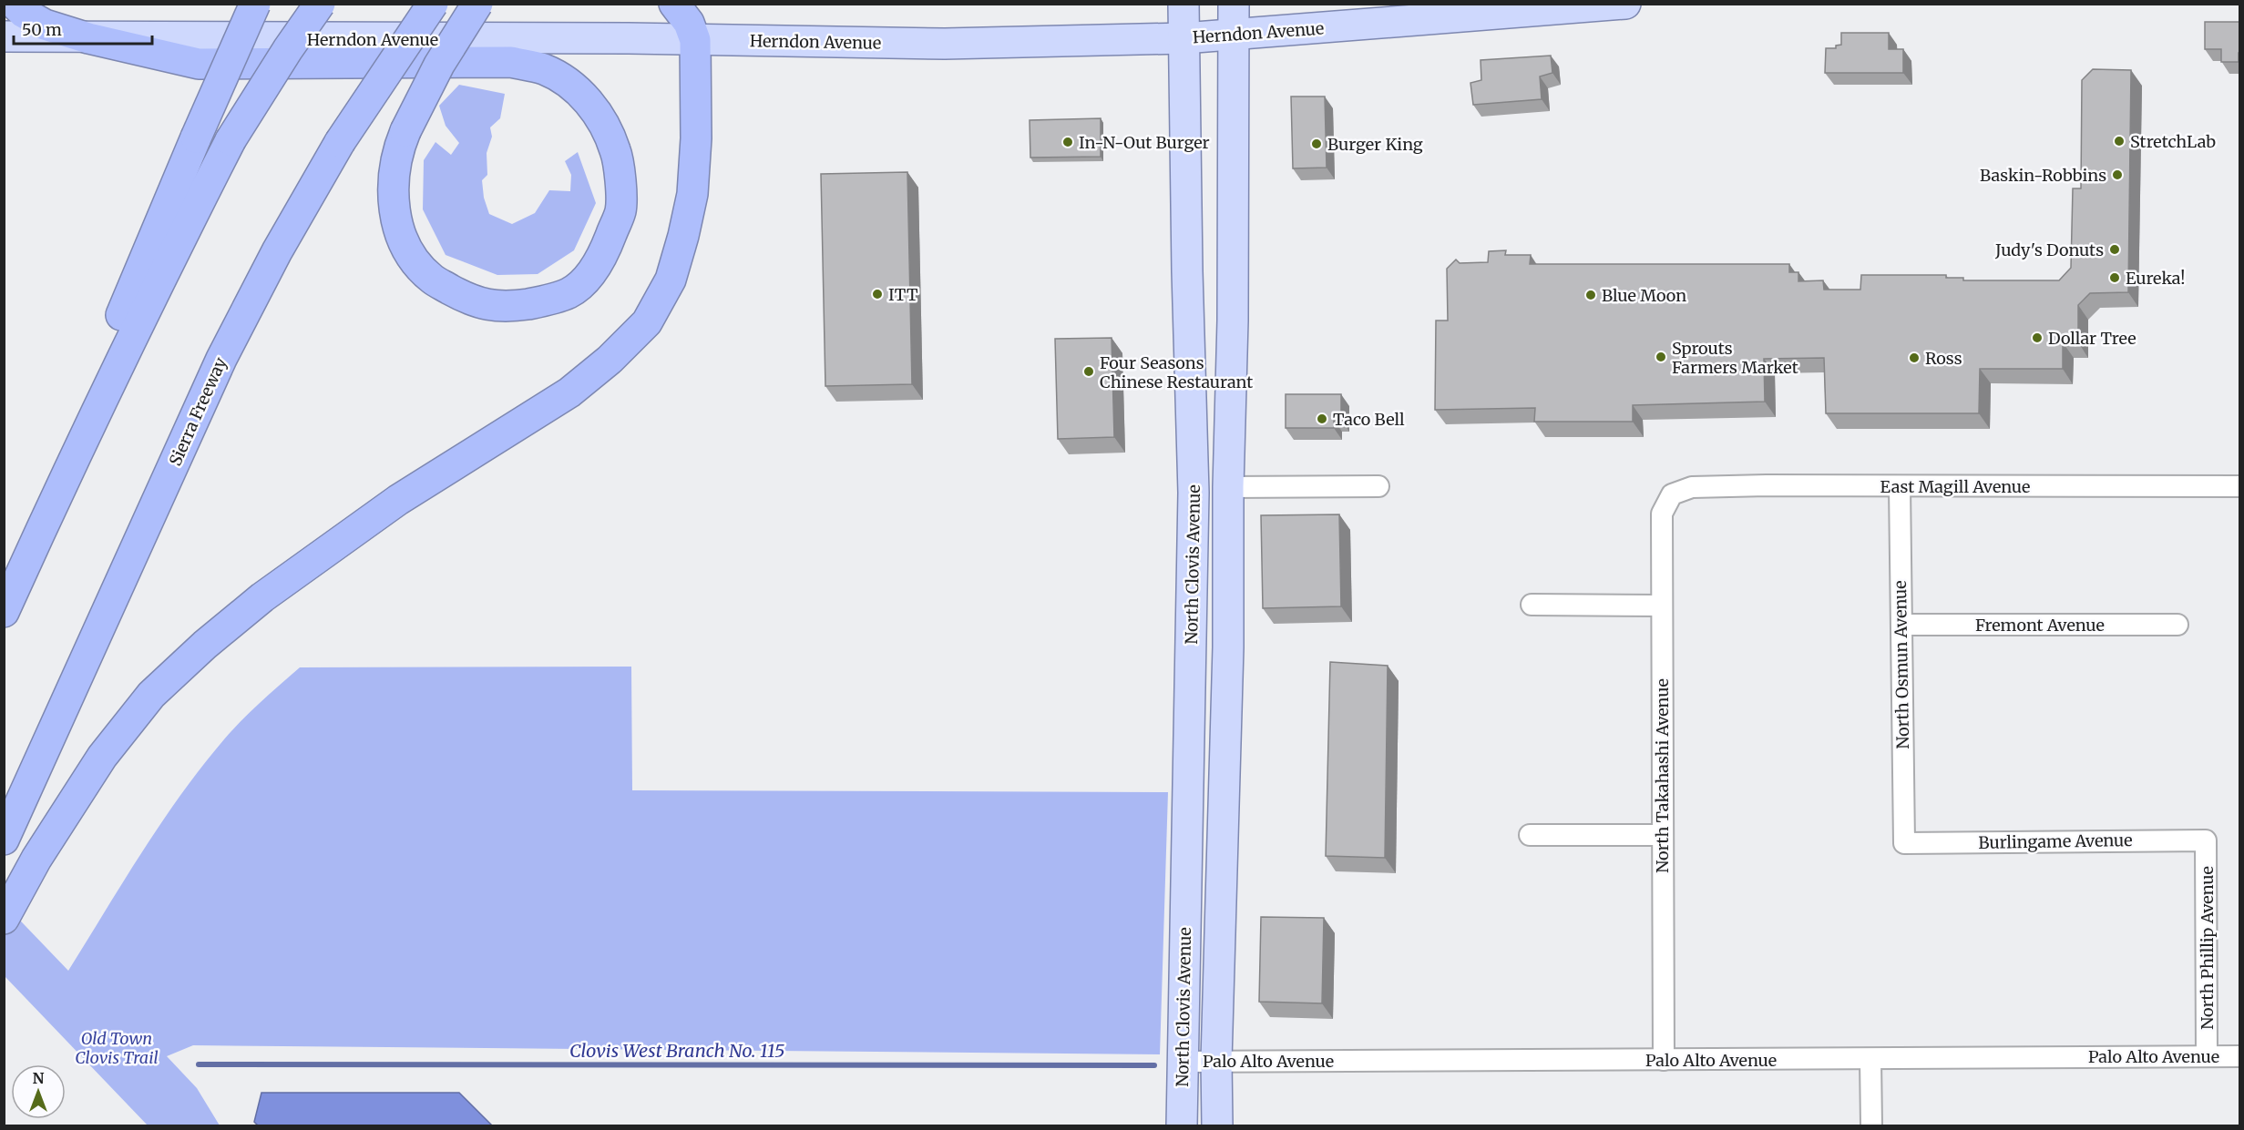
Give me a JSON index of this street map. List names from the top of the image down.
{
  "streets": {
    "highway": ["Sierra Freeway"],
    "main road": ["Herndon Avenue", "North Clovis Avenue"],
    "street": [
      "East Magill Avenue",
      "Fremont Avenue",
      "North Osmun Avenue",
      "North Takahashi Avenue",
      "Burlingame Avenue",
      "North Phillip Avenue",
      "Palo Alto Avenue"
    ]
  },
  "crossings": [
    ["Herndon Avenue", "North Clovis Avenue"],
    ["East Magill Avenue", "North Osmun Avenue"],
    ["East Magill Avenue", "North Takahashi Avenue"],
    ["North Clovis Avenue", "Palo Alto Avenue"],
    ["Fremont Avenue", "North Osmun Avenue"],
    ["North Osmun Avenue", "Burlingame Avenue"],
    ["North Takahashi Avenue", "Palo Alto Avenue"],
    ["Burlingame Avenue", "North Phillip Avenue"],
    ["North Phillip Avenue", "Palo Alto Avenue"]
  ],
  "water": ["Clovis West Branch No. 115"],
  "parks": ["Old Town Clovis Trail"],
  "places": [
    "StretchLab",
    "In-N-Out Burger",
    "Burger King",
    "Baskin-Robbins",
    "Judy's Donuts",
    "Eureka!",
    "ITT",
    "Blue Moon",
    "Dollar Tree",
    "Sprouts Farmers Market",
    "Ross",
    "Four Seasons Chinese Restaurant",
    "Taco Bell"
  ],
  "scale_bar": "50 m",
  "north": "top"
}
